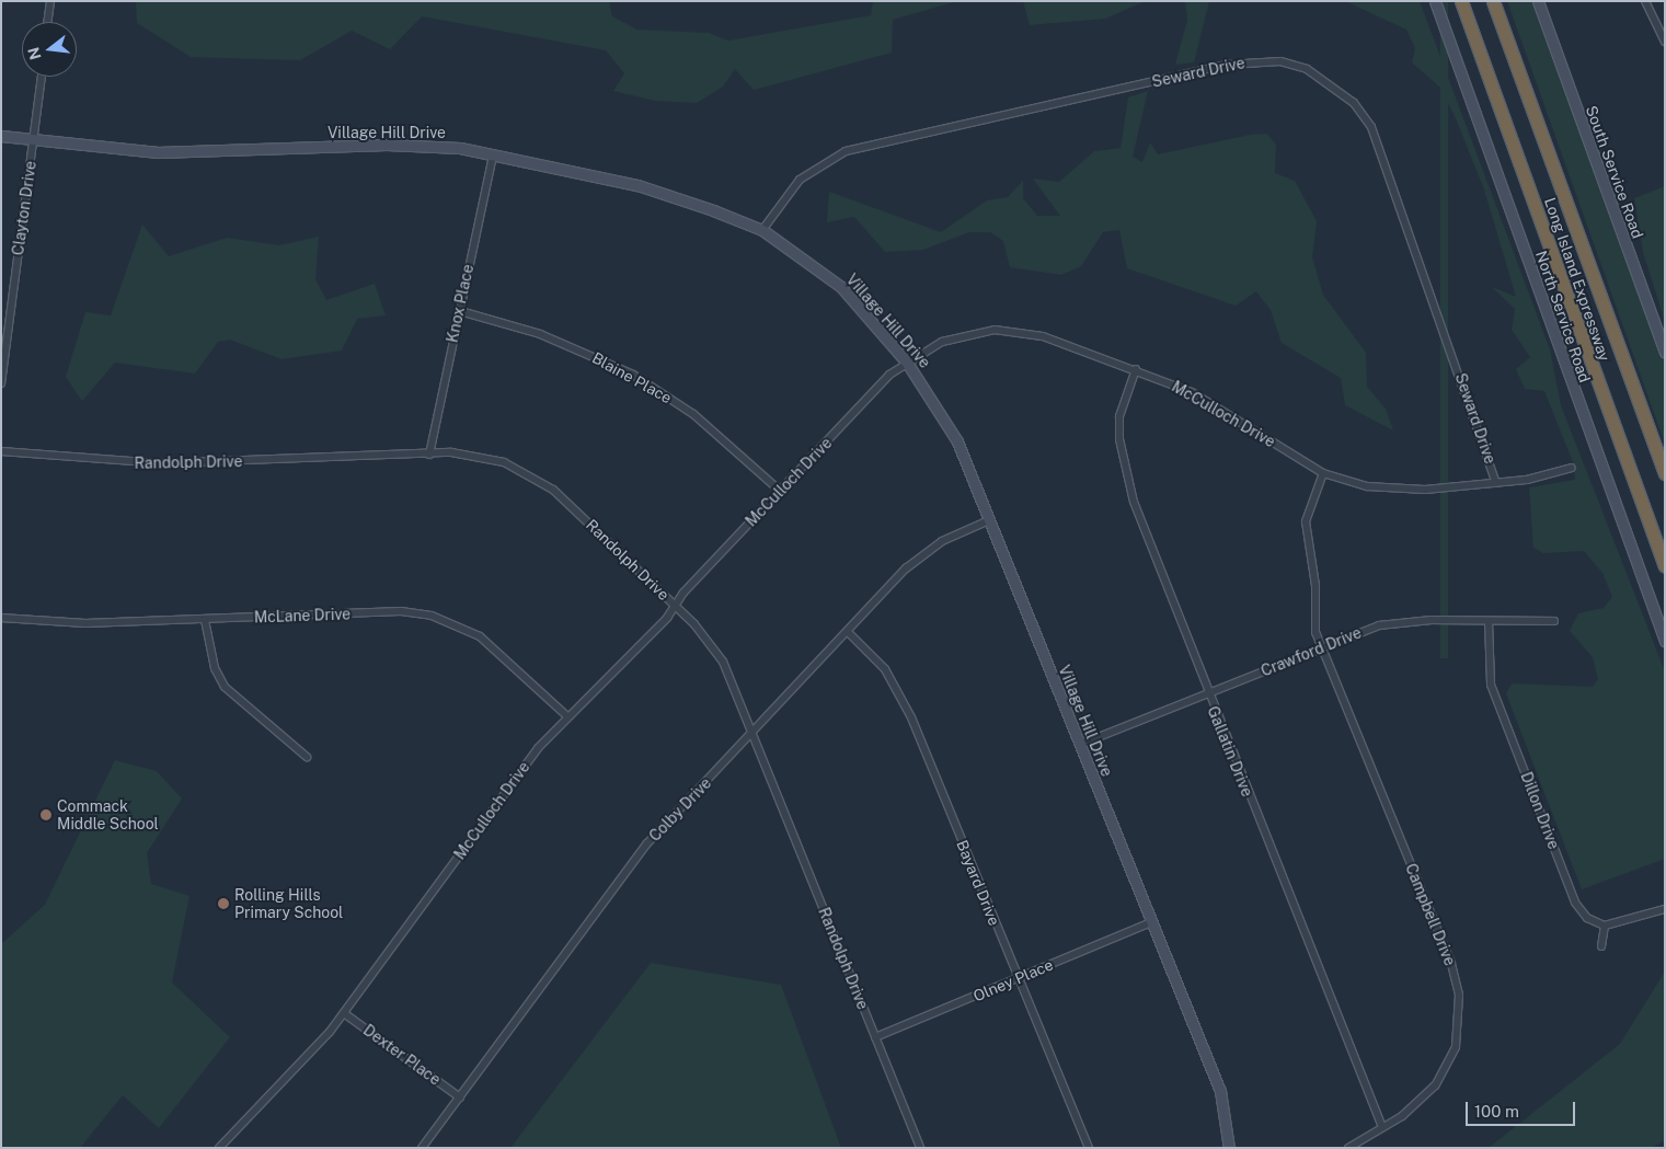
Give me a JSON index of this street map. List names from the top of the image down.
{
  "streets": {
    "highway": ["Long Island Expressway"],
    "street": [
      "Seward Drive",
      "Village Hill Drive",
      "South Service Road",
      "Clayton Drive",
      "Knox Place",
      "North Service Road",
      "Blaine Place",
      "McCulloch Drive",
      "Randolph Drive",
      "McLane Drive",
      "Crawford Drive",
      "Gallatin Drive",
      "Colby Drive",
      "Dillon Drive",
      "Bayard Drive",
      "Campbell Drive",
      "Olney Place",
      "Dexter Place"
    ]
  },
  "crossings": [
    ["Seward Drive", "Village Hill Drive"],
    ["Seward Drive", "McCulloch Drive"],
    ["Village Hill Drive", "Clayton Drive"],
    ["Village Hill Drive", "Knox Place"],
    ["Village Hill Drive", "McCulloch Drive"],
    ["Village Hill Drive", "Crawford Drive"],
    ["Village Hill Drive", "Colby Drive"],
    ["Village Hill Drive", "Olney Place"],
    ["Knox Place", "Blaine Place"],
    ["Knox Place", "Randolph Drive"],
    ["Blaine Place", "McCulloch Drive"],
    ["McCulloch Drive", "Randolph Drive"],
    ["McCulloch Drive", "McLane Drive"],
    ["McCulloch Drive", "Gallatin Drive"],
    ["McCulloch Drive", "Campbell Drive"],
    ["McCulloch Drive", "Dexter Place"],
    ["Randolph Drive", "Colby Drive"],
    ["Randolph Drive", "Olney Place"],
    ["Crawford Drive", "Gallatin Drive"],
    ["Crawford Drive", "Dillon Drive"],
    ["Crawford Drive", "Campbell Drive"],
    ["Gallatin Drive", "Campbell Drive"],
    ["Colby Drive", "Bayard Drive"],
    ["Colby Drive", "Dexter Place"],
    ["Bayard Drive", "Olney Place"]
  ],
  "places": ["Commack Middle School", "Rolling Hills Primary School"],
  "scale_bar": "100 m",
  "north": "left"
}
